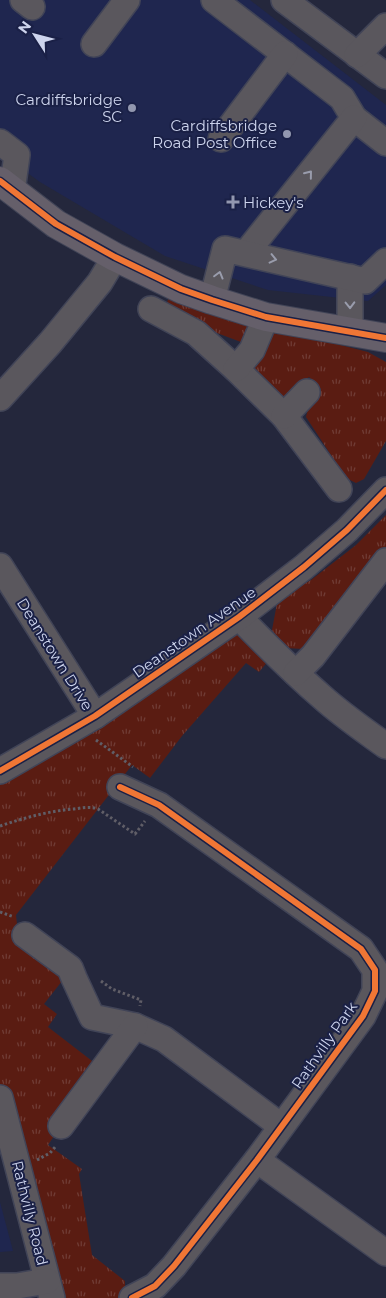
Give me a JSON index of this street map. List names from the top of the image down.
{
  "streets": {
    "street": [
      "Deanstown Avenue",
      "Deanstown Drive",
      "Rathvilly Park",
      "Rathvilly Road"
    ]
  },
  "crossings": [
    ["Deanstown Avenue", "Deanstown Drive"]
  ],
  "places": {
    "other": ["Cardiffsbridge SC", "Cardiffsbridge Road Post Office"],
    "health": ["Hickey's"]
  },
  "north": "top left"
}
